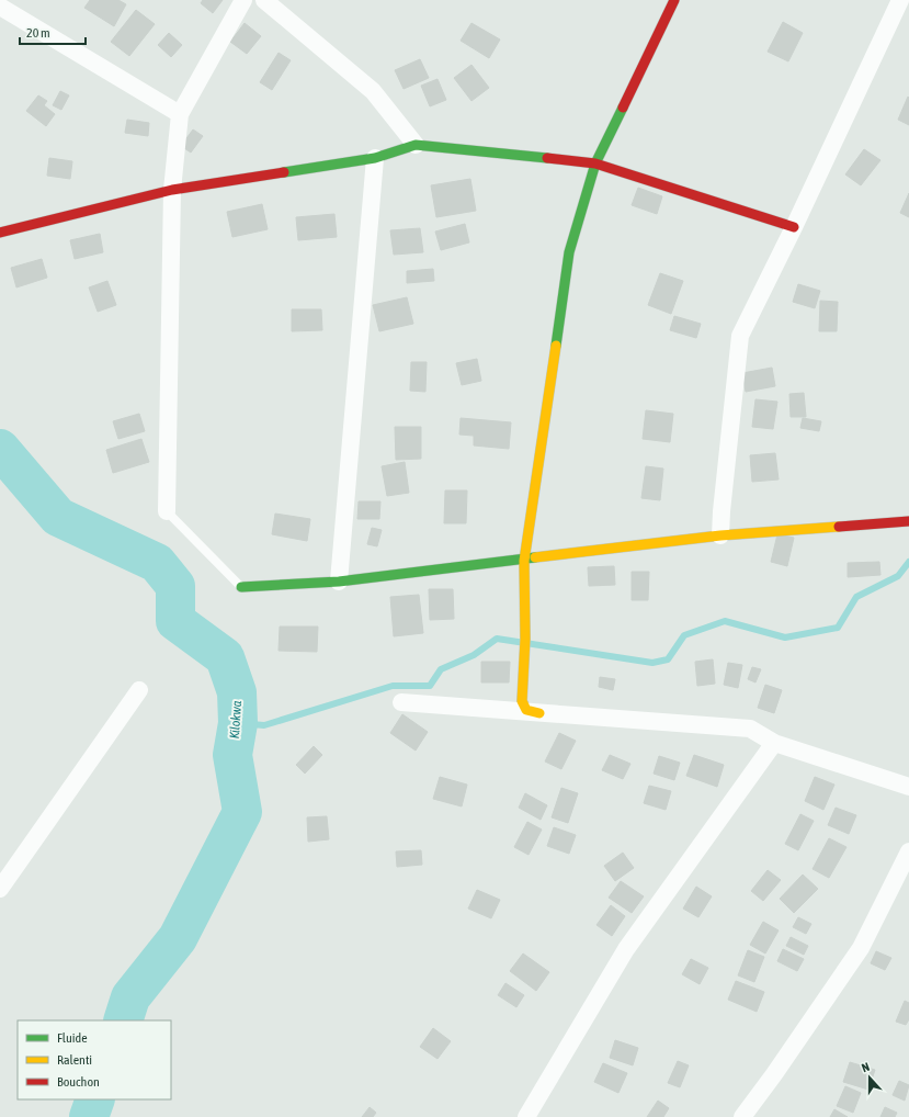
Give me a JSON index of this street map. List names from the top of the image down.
{
  "water": ["Kilokwa"],
  "legend": ["Fluide", "Ralenti", "Bouchon"],
  "scale_bar": "20 m",
  "north": "top"
}
